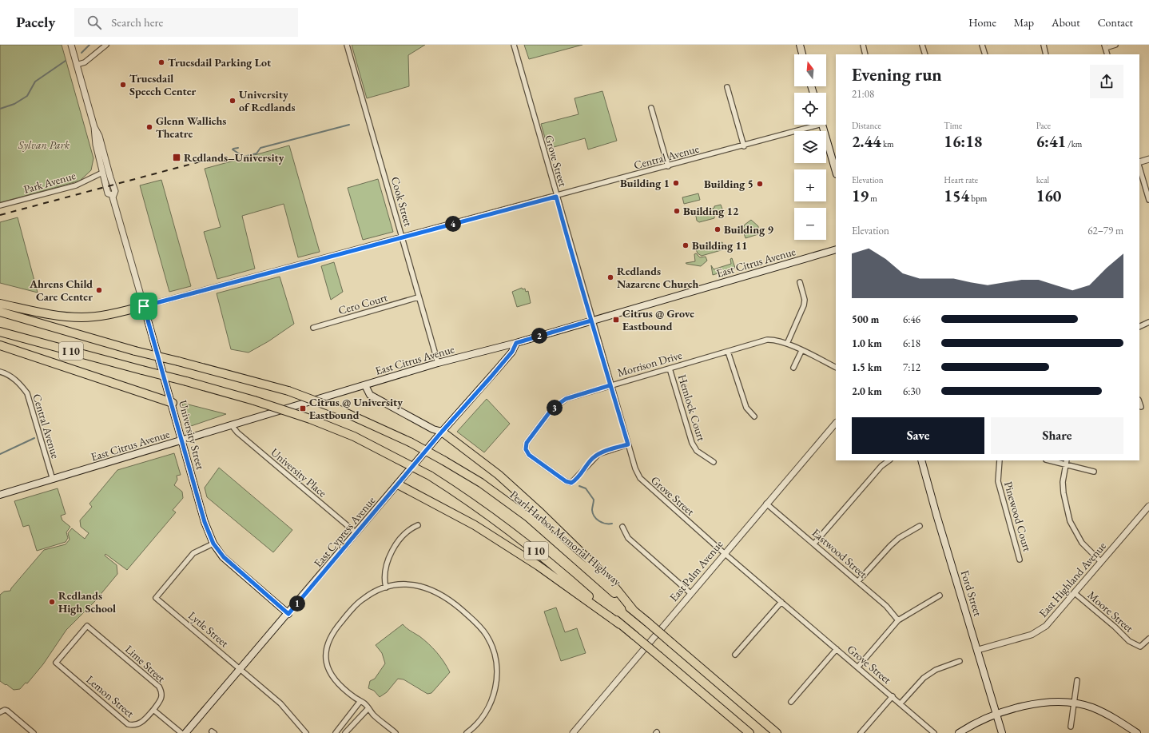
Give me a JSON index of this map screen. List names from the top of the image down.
{
  "streets": {
    "highway": ["I 10", "Pearl Harbor Memorial Highway"],
    "main road": [
      "East Citrus Avenue",
      "University Street",
      "East Cypress Avenue",
      "Ford Street"
    ],
    "street": [
      "Central Avenue",
      "Grove Street",
      "Park Avenue",
      "Cook Street",
      "Cero Court",
      "Morrison Drive",
      "Hemlock Court",
      "University Place",
      "Pinewood Court",
      "Eastwood Street",
      "East Palm Avenue",
      "East Highland Avenue",
      "Moore Street",
      "Lytle Street",
      "Lime Street",
      "Lemon Street"
    ]
  },
  "crossings": [
    ["Central Avenue", "Grove Street"],
    ["Central Avenue", "Cook Street"],
    ["Central Avenue", "East Citrus Avenue"],
    ["Central Avenue", "University Street"],
    ["Grove Street", "East Citrus Avenue"],
    ["Grove Street", "Morrison Drive"],
    ["Grove Street", "East Palm Avenue"],
    ["Park Avenue", "University Street"],
    ["Cook Street", "East Citrus Avenue"],
    ["Cook Street", "Cero Court"],
    ["East Citrus Avenue", "University Street"],
    ["East Citrus Avenue", "University Place"],
    ["East Citrus Avenue", "East Cypress Avenue"],
    ["Morrison Drive", "Hemlock Court"],
    ["University Street", "East Cypress Avenue"],
    ["University Street", "Lytle Street"],
    ["University Place", "East Cypress Avenue"],
    ["East Cypress Avenue", "Lytle Street"],
    ["Eastwood Street", "East Palm Avenue"],
    ["East Highland Avenue", "Ford Street"],
    ["East Highland Avenue", "Moore Street"],
    ["Lime Street", "Lemon Street"]
  ],
  "parks": ["Sylvan Park"],
  "places": {
    "other": [
      "Truesdail Parking Lot",
      "Truesdail Speech Center",
      "University of Redlands",
      "Glenn Wallichs Theatre",
      "Building 1",
      "Building 5",
      "Building 12",
      "Building 9",
      "Building 11",
      "Redlands Nazarene Church",
      "Ahrens Child Care Center",
      "Redlands High School"
    ],
    "transit": ["Redlands–University", "Citrus @ Grove Eastbound", "Citrus @ University Eastbound"]
  },
  "north": "top",
  "page": {
    "header": "Pacely",
    "search": "Search here",
    "nav": [
      "Home",
      "Map",
      "About",
      "Contact"
    ],
    "map_buttons": ["+", "−"],
    "heading": ["Evening run", "21:08"],
    "stats": [
      ["Distance", "2.44 km"],
      ["Time", "16:18"],
      ["Pace", "6:41 /km"],
      ["Elevation", "19 m"],
      ["Heart rate", "154 bpm"],
      ["kcal", "160"]
    ],
    "pins": [
      "4",
      "2",
      "3",
      "1"
    ],
    "chart": ["Elevation", "62–79 m"],
    "list": [
      {
        "name": "500 m",
        "note": "6:46"
      },
      {
        "name": "1.0 km",
        "note": "6:18"
      },
      {
        "name": "1.5 km",
        "note": "7:12"
      },
      {
        "name": "2.0 km",
        "note": "6:30"
      }
    ],
    "buttons": ["Save", "Share"]
  }
}
